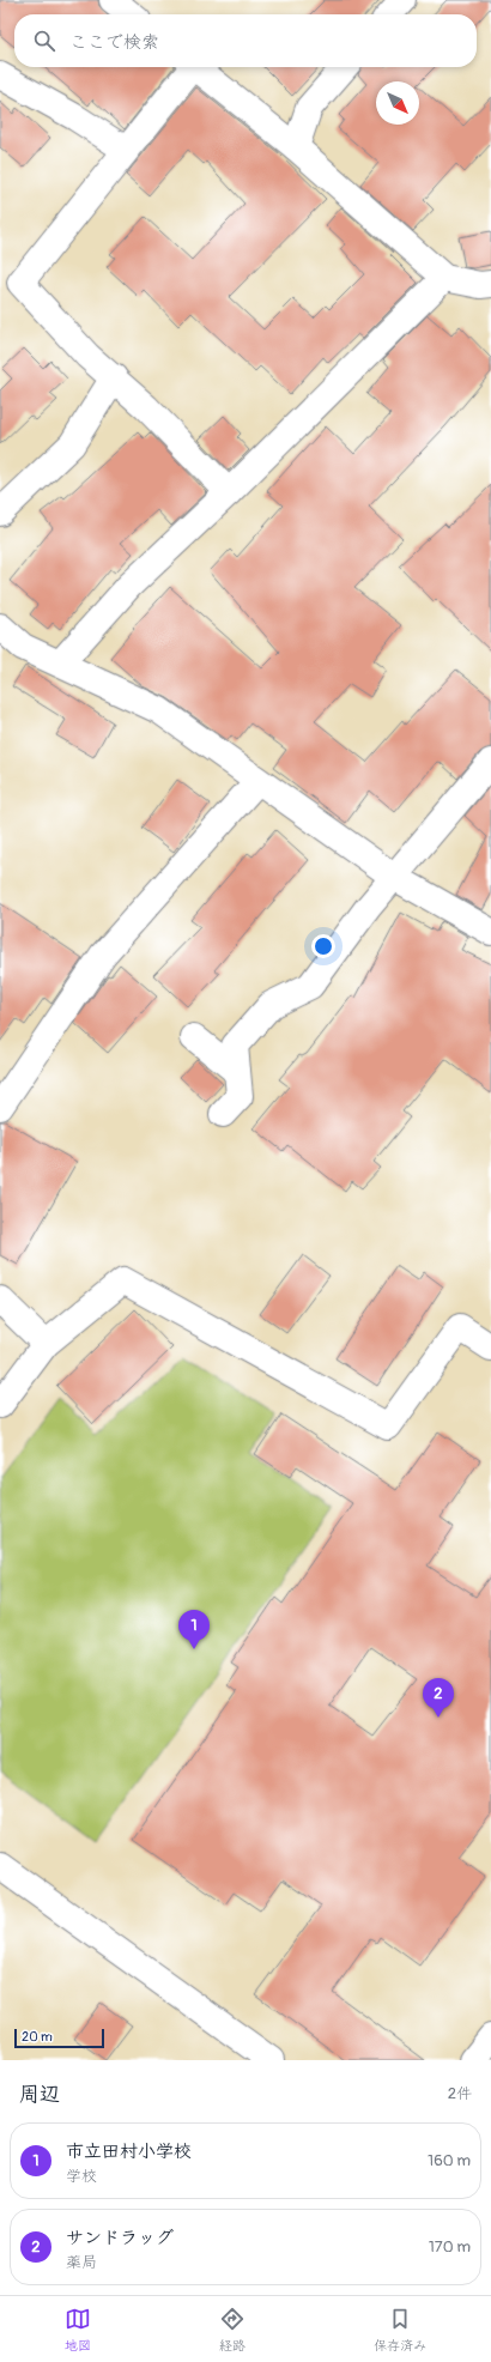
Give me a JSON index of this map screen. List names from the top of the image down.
{
  "scale_bar": "20 m",
  "north": "bottom right",
  "page": {
    "search": "ここで検索",
    "pins": ["1", "2"],
    "scale": "20 m",
    "heading": ["周辺", "2件"],
    "list": [
      {
        "mark": "1",
        "name": "市立田村小学校",
        "note": "学校",
        "value": "160 m"
      },
      {
        "mark": "2",
        "name": "サンドラッグ",
        "note": "薬局",
        "value": "170 m"
      }
    ],
    "nav": ["地図", "経路", "保存済み"]
  }
}
